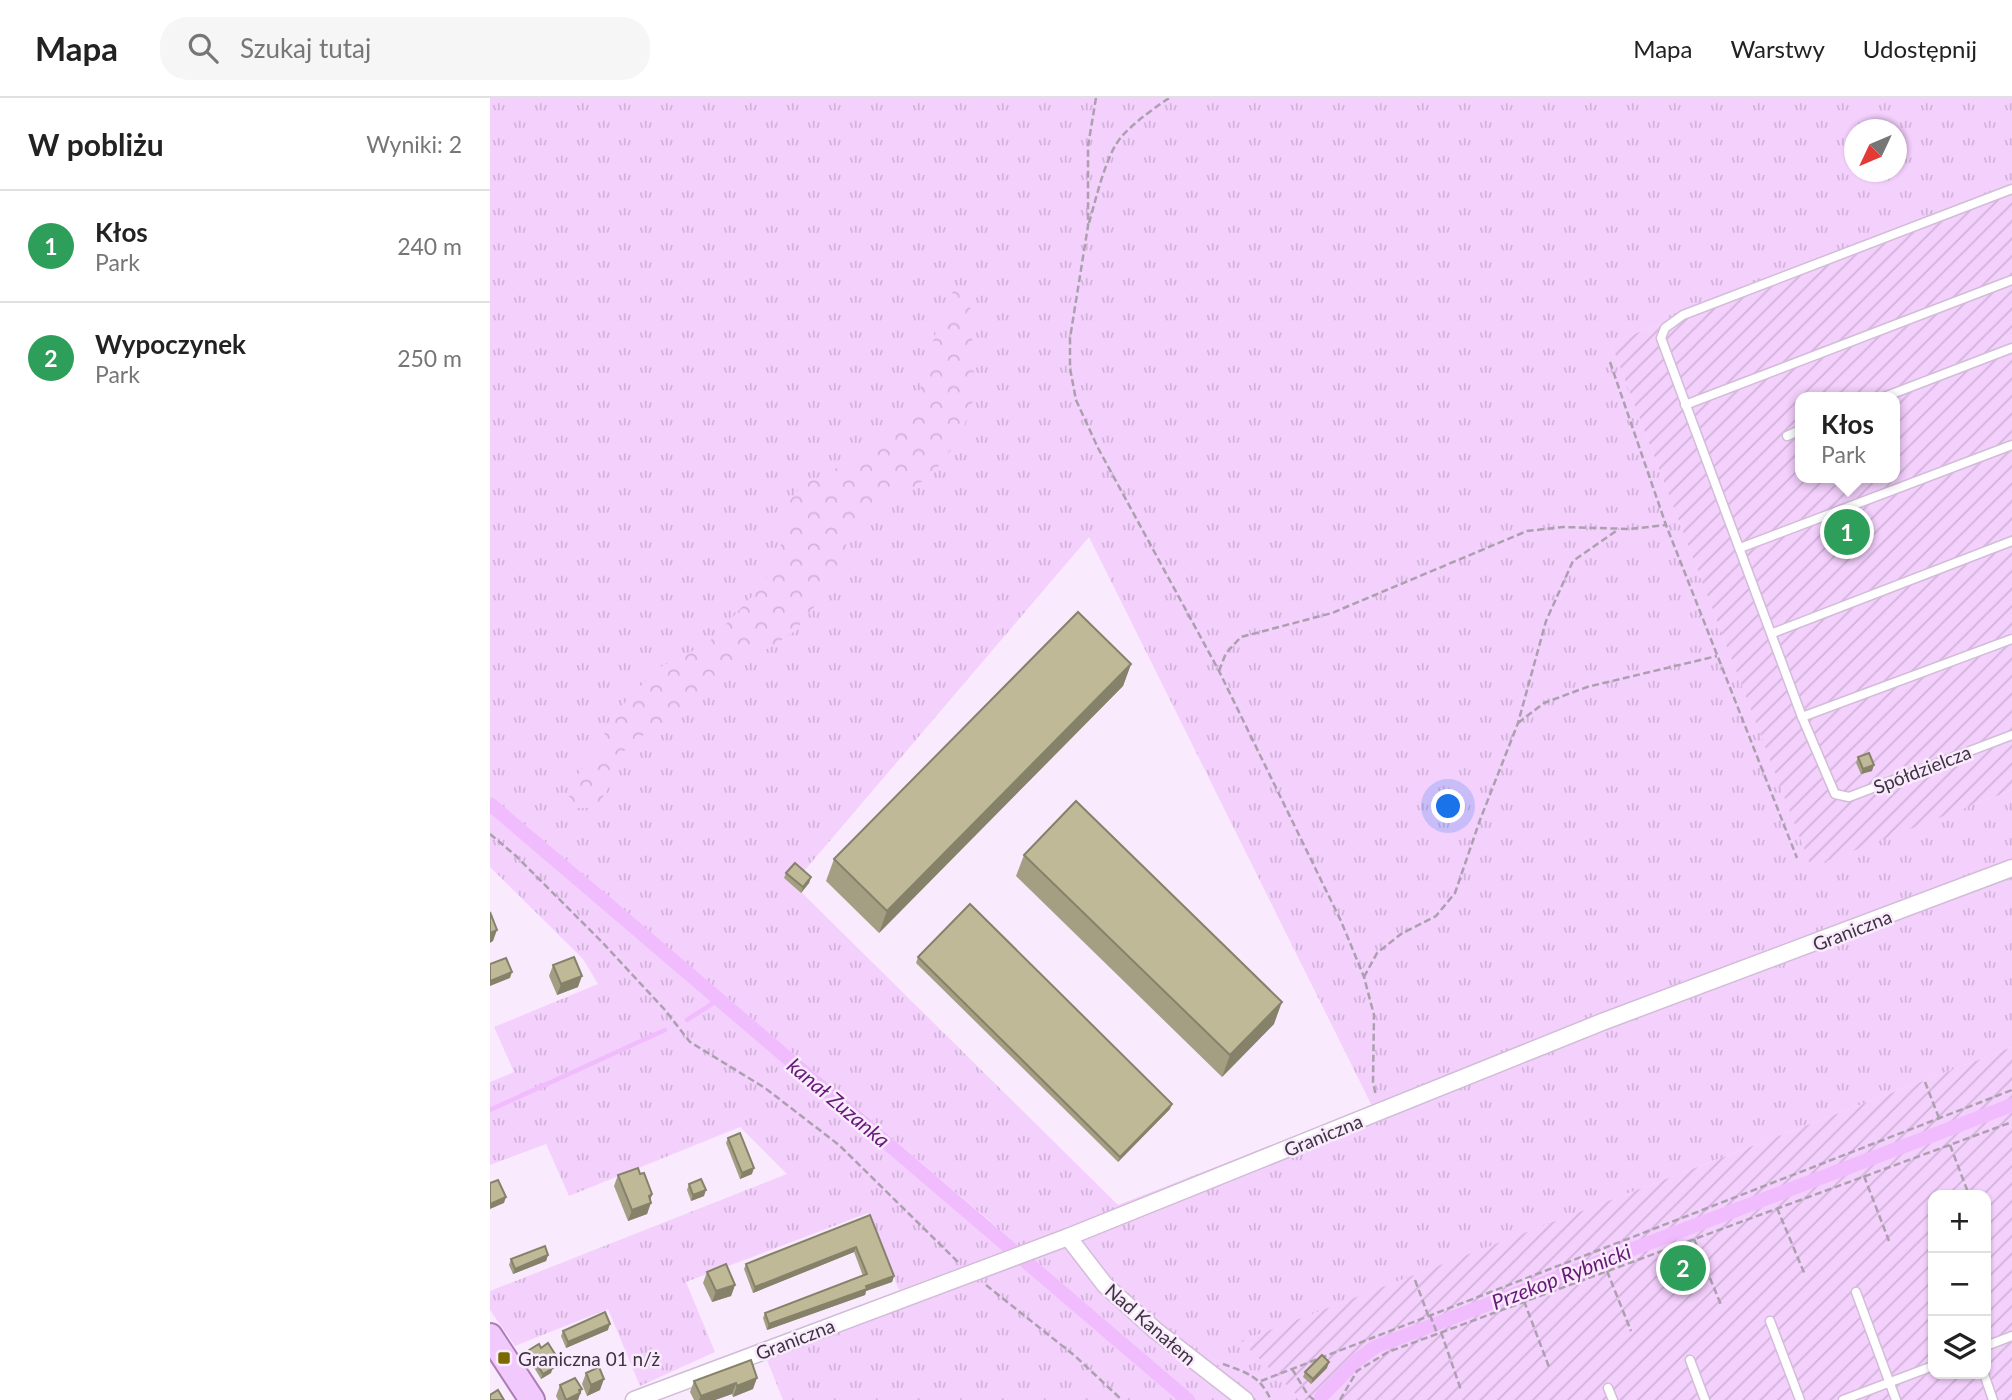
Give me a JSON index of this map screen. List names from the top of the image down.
{
  "streets": {
    "street": ["Graniczna", "Nad Kanałem"],
    "lane": ["Spółdzielcza"]
  },
  "crossings": [
    ["Graniczna", "Nad Kanałem"]
  ],
  "water": ["kanał Zuzanka", "Przekop Rybnicki"],
  "places": {
    "transit": ["Graniczna 01 n/ż"]
  },
  "north": "bottom left",
  "page": {
    "header": "Mapa",
    "search": "Szukaj tutaj",
    "nav": ["Mapa", "Warstwy", "Udostępnij"],
    "heading": ["W pobliżu", "Wyniki: 2"],
    "list": [
      {
        "mark": "1",
        "name": "Kłos",
        "note": "Park",
        "value": "240 m"
      },
      {
        "mark": "2",
        "name": "Wypoczynek",
        "note": "Park",
        "value": "250 m"
      }
    ],
    "popup": ["Kłos", "Park"],
    "pins": ["1", "2"],
    "map_buttons": ["+", "−"]
  }
}
